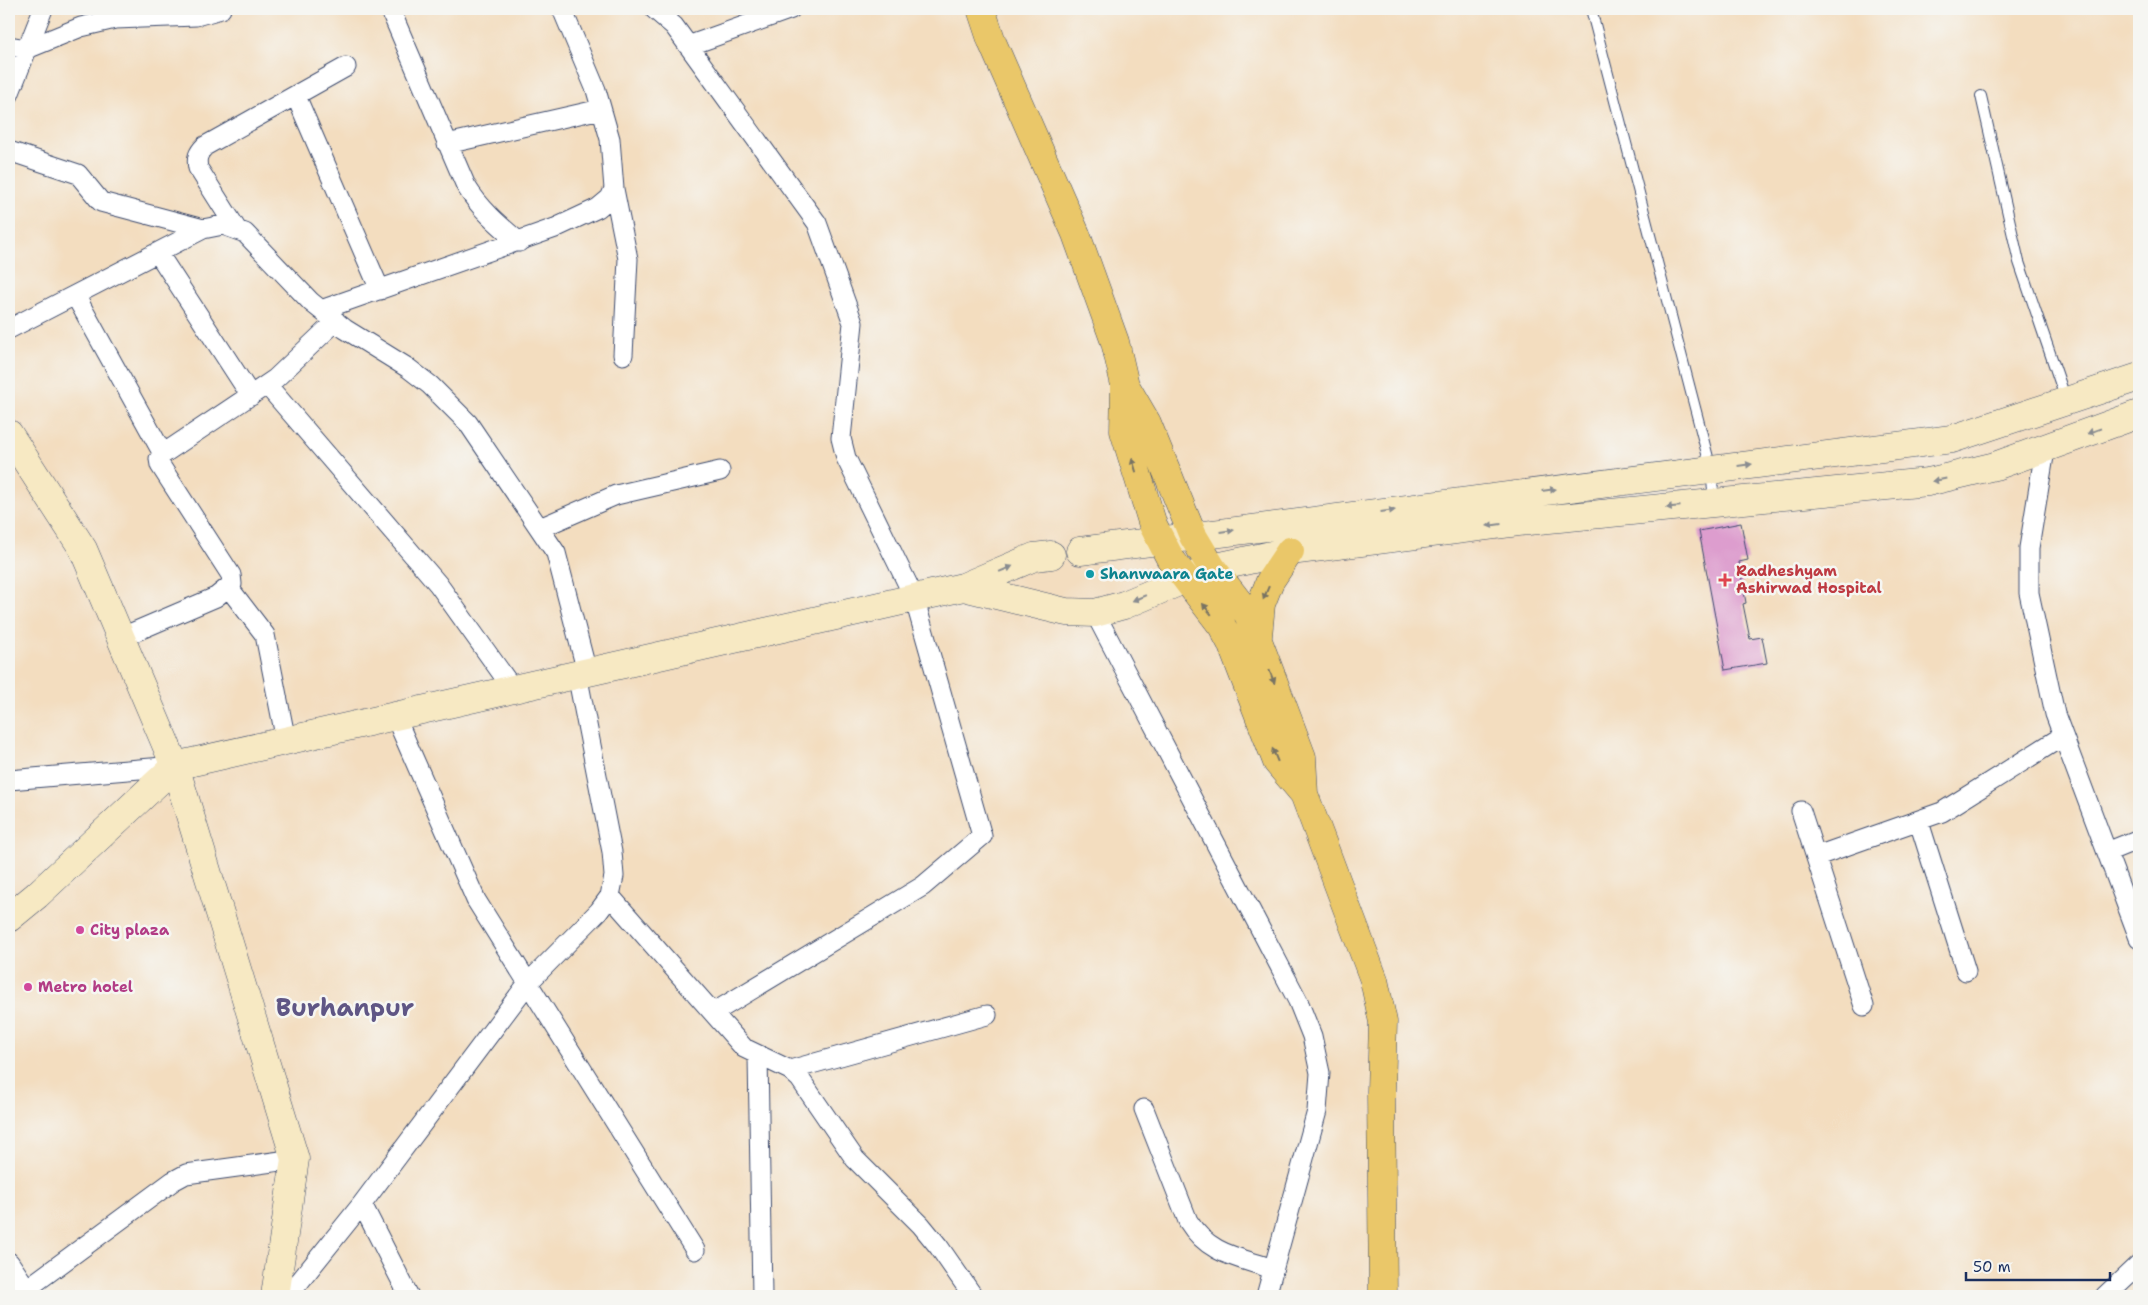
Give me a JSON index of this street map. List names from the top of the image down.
{
  "districts": ["Burhanpur"],
  "places": {
    "other": ["Shanwaara Gate", "City plaza", "Metro hotel"],
    "health": ["Radheshyam Ashirwad Hospital"]
  },
  "scale_bar": "50 m"
}
